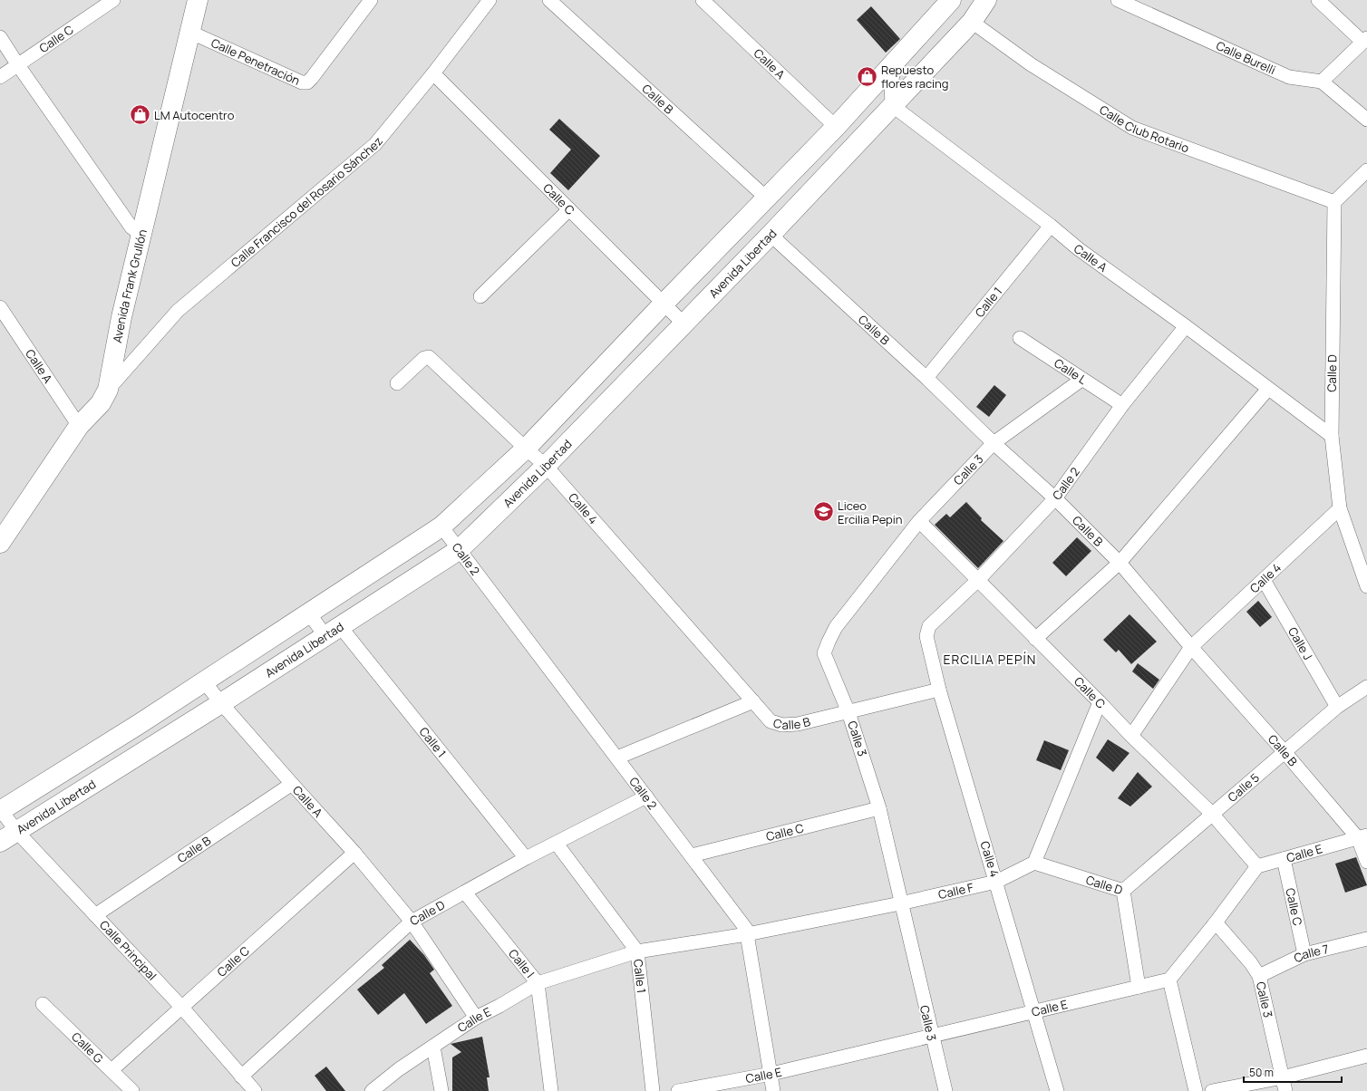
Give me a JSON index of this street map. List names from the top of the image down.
{
  "streets": {
    "main road": ["Avenida Libertad", "Avenida Frank Grullón"],
    "street": [
      "Calle C",
      "Calle Burelli",
      "Calle Penetración",
      "Calle A",
      "Calle B",
      "Calle Club Rotario",
      "Calle Francisco del Rosario Sánchez",
      "Calle 1",
      "Calle L",
      "Calle D",
      "Calle 3",
      "Calle 2",
      "Calle 4",
      "Calle J",
      "Calle 5",
      "Calle E",
      "Calle F",
      "Calle Principal",
      "Calle 7",
      "Calle I",
      "Calle G"
    ]
  },
  "crossings": [
    ["Calle C", "Calle A"],
    ["Calle C", "Calle Francisco del Rosario Sánchez"],
    ["Calle C", "Avenida Libertad"],
    ["Calle C", "Calle 3"],
    ["Calle C", "Calle 2"],
    ["Calle C", "Calle 4"],
    ["Calle C", "Calle 5"],
    ["Calle C", "Calle E"],
    ["Calle C", "Calle Principal"],
    ["Calle C", "Calle 7"],
    ["Calle C", "Calle G"],
    ["Calle Penetración", "Avenida Frank Grullón"],
    ["Calle A", "Calle B"],
    ["Calle A", "Avenida Libertad"],
    ["Calle A", "Avenida Frank Grullón"],
    ["Calle A", "Calle 1"],
    ["Calle A", "Calle D"],
    ["Calle A", "Calle 2"],
    ["Calle A", "Calle E"],
    ["Calle B", "Avenida Libertad"],
    ["Calle B", "Calle 1"],
    ["Calle B", "Calle 3"],
    ["Calle B", "Calle 2"],
    ["Calle B", "Calle 4"],
    ["Calle B", "Calle 5"],
    ["Calle B", "Calle E"],
    ["Calle B", "Calle Principal"],
    ["Calle Club Rotario", "Avenida Libertad"],
    ["Calle Club Rotario", "Calle D"],
    ["Calle Francisco del Rosario Sánchez", "Avenida Frank Grullón"],
    ["Avenida Libertad", "Calle 1"],
    ["Avenida Libertad", "Calle 2"],
    ["Avenida Libertad", "Calle 4"],
    ["Avenida Libertad", "Calle Principal"],
    ["Calle 1", "Calle D"],
    ["Calle 1", "Calle E"],
    ["Calle L", "Calle 3"],
    ["Calle L", "Calle 2"],
    ["Calle D", "Calle 2"],
    ["Calle D", "Calle 4"],
    ["Calle D", "Calle 5"],
    ["Calle D", "Calle E"],
    ["Calle D", "Calle F"],
    ["Calle D", "Calle Principal"],
    ["Calle D", "Calle I"],
    ["Calle 3", "Calle E"],
    ["Calle 3", "Calle F"],
    ["Calle 3", "Calle 7"],
    ["Calle 2", "Calle 4"],
    ["Calle 2", "Calle E"],
    ["Calle 2", "Calle F"],
    ["Calle 4", "Calle J"],
    ["Calle 4", "Calle E"],
    ["Calle 4", "Calle F"],
    ["Calle J", "Calle 5"],
    ["Calle E", "Calle F"],
    ["Calle E", "Calle I"]
  ],
  "districts": ["ERCILIA PEPÍN"],
  "places": {
    "shop": ["Repuesto flores racing", "LM Autocentro"],
    "school or university": ["Liceo Ercilia Pepin"]
  },
  "scale_bar": "50 m"
}
